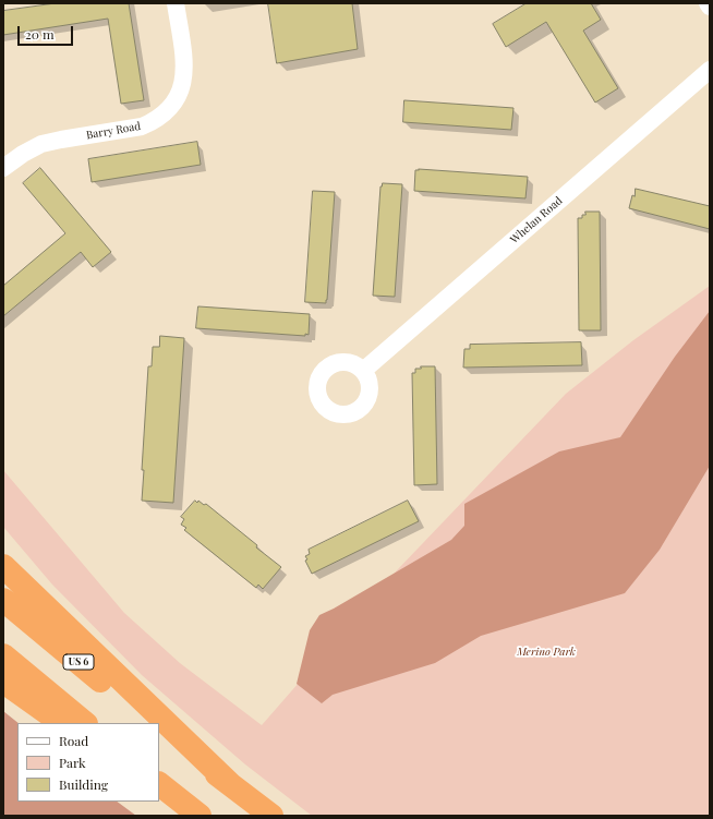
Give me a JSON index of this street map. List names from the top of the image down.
{
  "streets": {
    "highway": ["US 6"],
    "street": ["Barry Road", "Whelan Road"]
  },
  "parks": ["Merino Park"],
  "legend": ["Road", "Park", "Building"],
  "scale_bar": "20 m"
}
